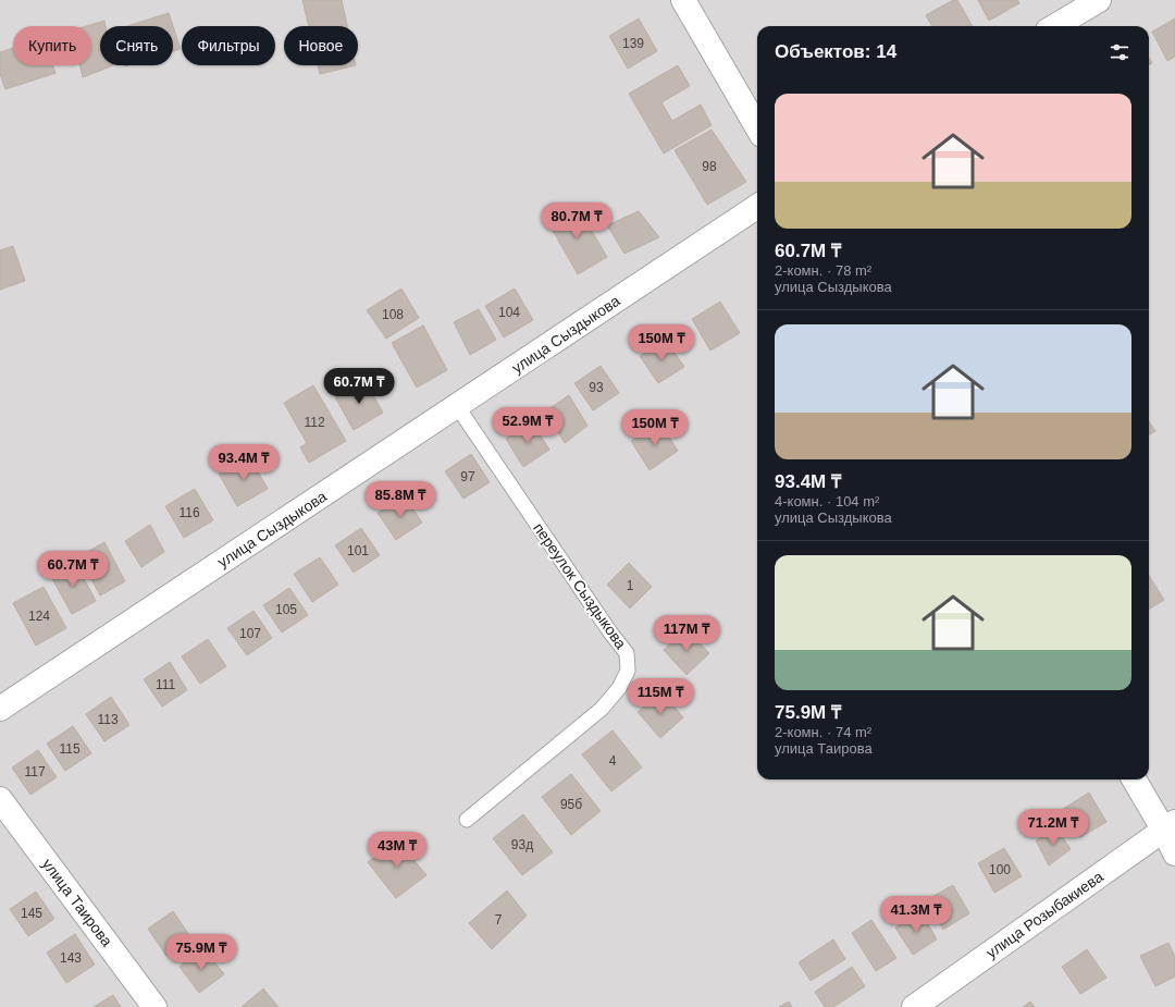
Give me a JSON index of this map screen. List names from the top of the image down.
{
  "streets": {
    "street": ["улица Сыздыкова", "улица Таирова", "улица Розыбакиева"],
    "lane": ["переулок Сыздыкова"]
  },
  "crossings": [
    ["улица Сыздыкова", "переулок Сыздыкова"]
  ],
  "house_numbers": [
    "139",
    "98",
    "104",
    "108",
    "93",
    "112",
    "97",
    "116",
    "101",
    "1",
    "105",
    "124",
    "107",
    "111",
    "113",
    "115",
    "4",
    "117",
    "95б",
    "93д",
    "100",
    "145",
    "7",
    "143"
  ],
  "page": {
    "chip": [
      "Купить",
      "Снять",
      "Фильтры",
      "Новое"
    ],
    "heading": "Объектов: 14",
    "list": [
      {
        "name": "60.7M ₸",
        "note": "2-комн. · 78 m² · улица Сыздыкова"
      },
      {
        "name": "93.4M ₸",
        "note": "4-комн. · 104 m² · улица Сыздыкова"
      },
      {
        "name": "75.9M ₸",
        "note": "2-комн. · 74 m² · улица Таирова"
      }
    ],
    "price": [
      "80.7M ₸",
      "150M ₸",
      "60.7M ₸",
      "52.9M ₸",
      "150M ₸",
      "93.4M ₸",
      "85.8M ₸",
      "60.7M ₸",
      "117M ₸",
      "115M ₸",
      "71.2M ₸",
      "43M ₸",
      "41.3M ₸",
      "75.9M ₸"
    ]
  }
}
